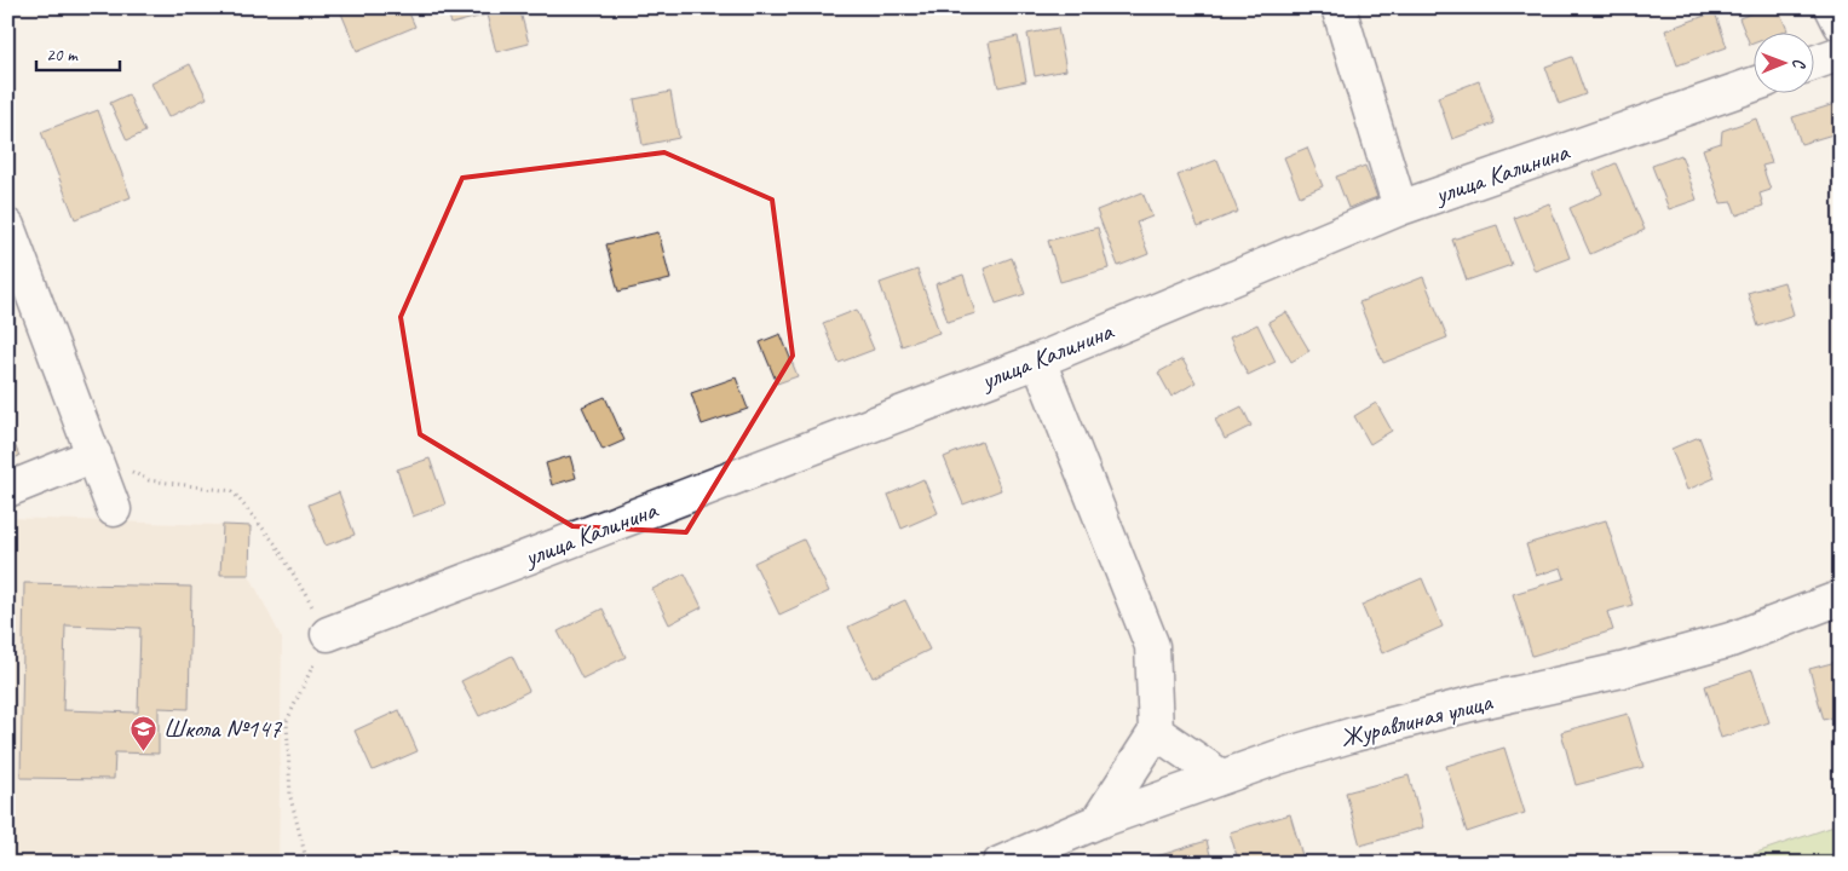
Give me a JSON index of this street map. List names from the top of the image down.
{
  "streets": {
    "street": ["улица Калинина", "Журавлиная улица"]
  },
  "places": {
    "school or university": ["Школа №147"]
  },
  "scale_bar": "20 m",
  "north": "right"
}
